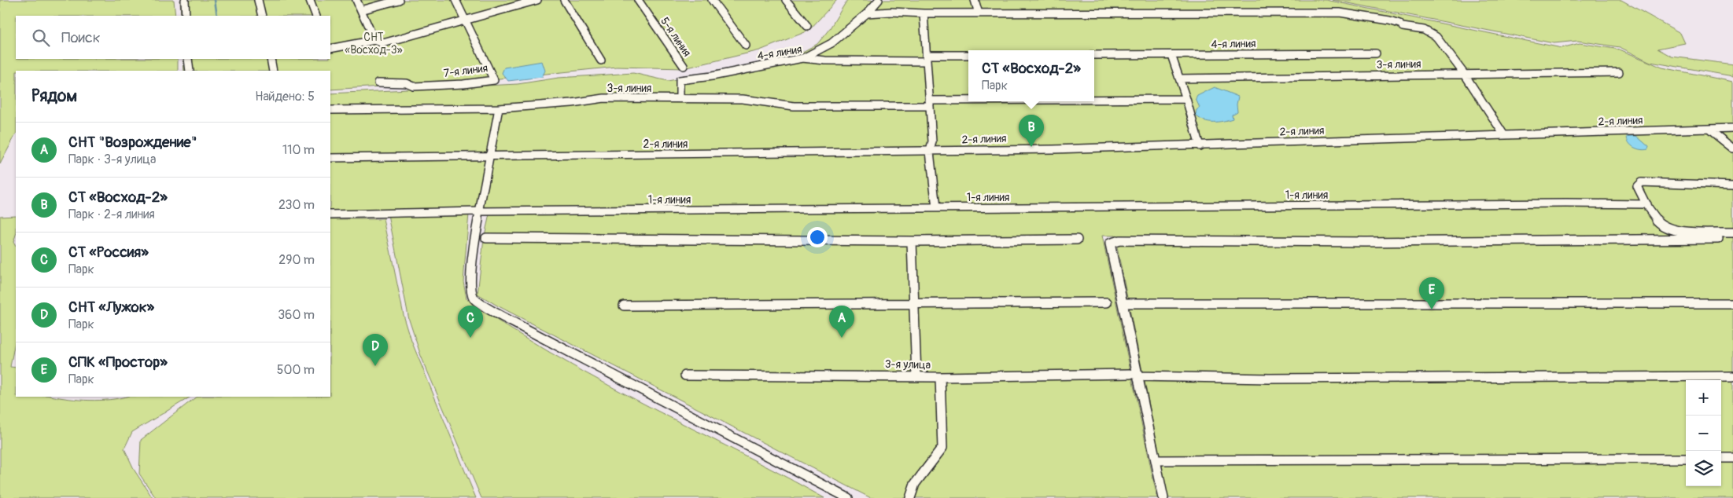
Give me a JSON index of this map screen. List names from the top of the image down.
{
  "streets": {
    "street": [
      "5-я линия",
      "4-я линия",
      "3-я линия",
      "7-я линия",
      "2-я линия",
      "1-я линия",
      "3-я улица"
    ]
  },
  "crossings": [
    ["4-я линия", "3-я линия"]
  ],
  "parks": ["СНТ «Восход-3»"],
  "page": {
    "search": "Поиск",
    "popup": ["СТ «Восход-2»", "Парк"],
    "heading": ["Рядом", "Найдено: 5"],
    "pins": [
      "B",
      "E",
      "A",
      "C",
      "D"
    ],
    "list": [
      {
        "mark": "A",
        "name": "СНТ \"Возрождение\"",
        "note": "Парк · 3-я улица",
        "value": "110 m"
      },
      {
        "mark": "B",
        "name": "СТ «Восход-2»",
        "note": "Парк · 2-я линия",
        "value": "230 m"
      },
      {
        "mark": "C",
        "name": "СТ «Россия»",
        "note": "Парк",
        "value": "290 m"
      },
      {
        "mark": "D",
        "name": "СНТ «Лужок»",
        "note": "Парк",
        "value": "360 m"
      },
      {
        "mark": "E",
        "name": "СПК «Простор»",
        "note": "Парк",
        "value": "500 m"
      }
    ],
    "map_buttons": ["+", "−"]
  }
}
